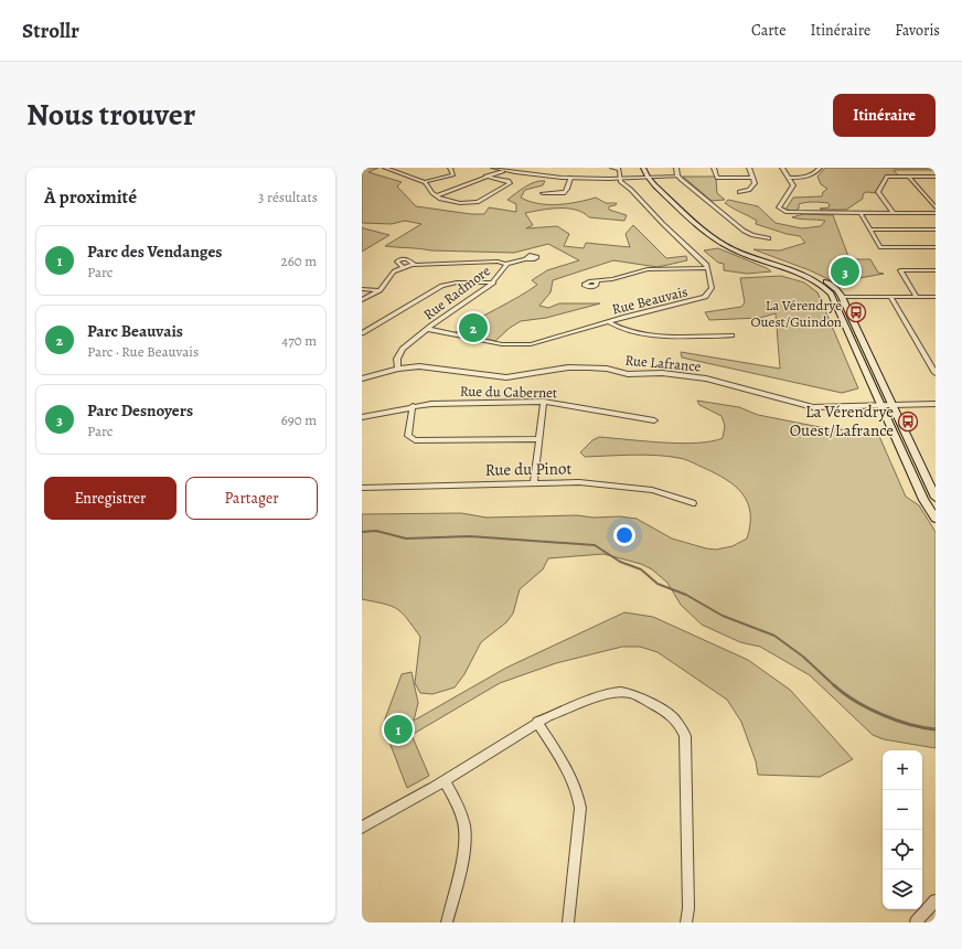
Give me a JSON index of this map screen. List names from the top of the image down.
{
  "streets": {
    "street": [
      "Rue Radmore",
      "Rue Beauvais",
      "Rue Lafrance",
      "Rue du Cabernet",
      "Rue du Pinot"
    ]
  },
  "crossings": [
    ["Rue Radmore", "Rue Beauvais"],
    ["Rue Radmore", "Rue Lafrance"]
  ],
  "places": {
    "bus stop": ["La Vérendrye Ouest/Guindon", "La Vérendrye Ouest/Lafrance"]
  },
  "page": {
    "header": "Strollr",
    "nav": ["Carte", "Itinéraire", "Favoris"],
    "title": "Nous trouver",
    "buttons": [
      "Itinéraire",
      ["Enregistrer", "Partager"]
    ],
    "heading": ["À proximité", "3 résultats"],
    "list": [
      {
        "mark": "1",
        "name": "Parc des Vendanges",
        "note": "Parc",
        "value": "260 m"
      },
      {
        "mark": "2",
        "name": "Parc Beauvais",
        "note": "Parc · Rue Beauvais",
        "value": "470 m"
      },
      {
        "mark": "3",
        "name": "Parc Desnoyers",
        "note": "Parc",
        "value": "690 m"
      }
    ],
    "pins": ["3", "2", "1"],
    "map_buttons": ["+", "−"]
  }
}
